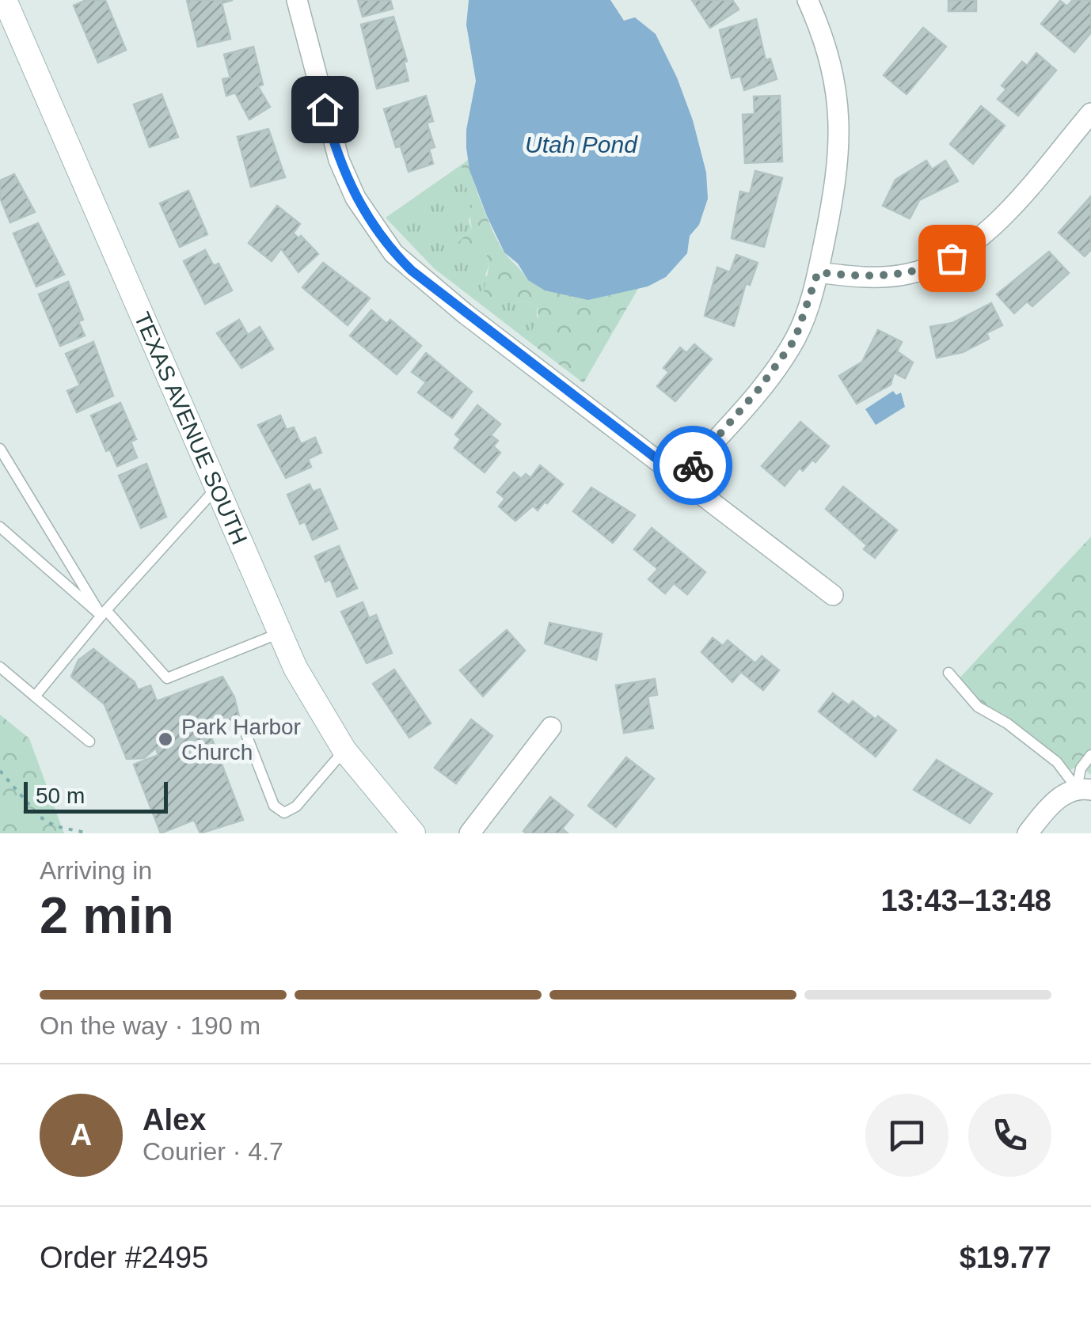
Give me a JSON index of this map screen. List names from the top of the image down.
{
  "streets": {
    "street": ["TEXAS AVENUE SOUTH"]
  },
  "water": ["Utah Pond"],
  "places": ["Park Harbor Church"],
  "scale_bar": "50 m",
  "page": {
    "scale": "50 m",
    "heading": ["2 min", "Arriving in", "13:43–13:48"],
    "panel": [
      "Alex",
      "Courier · 4.7",
      "Order #2495",
      "$19.77"
    ],
    "bar": "On the way · 190 m",
    "round": "A"
  }
}
